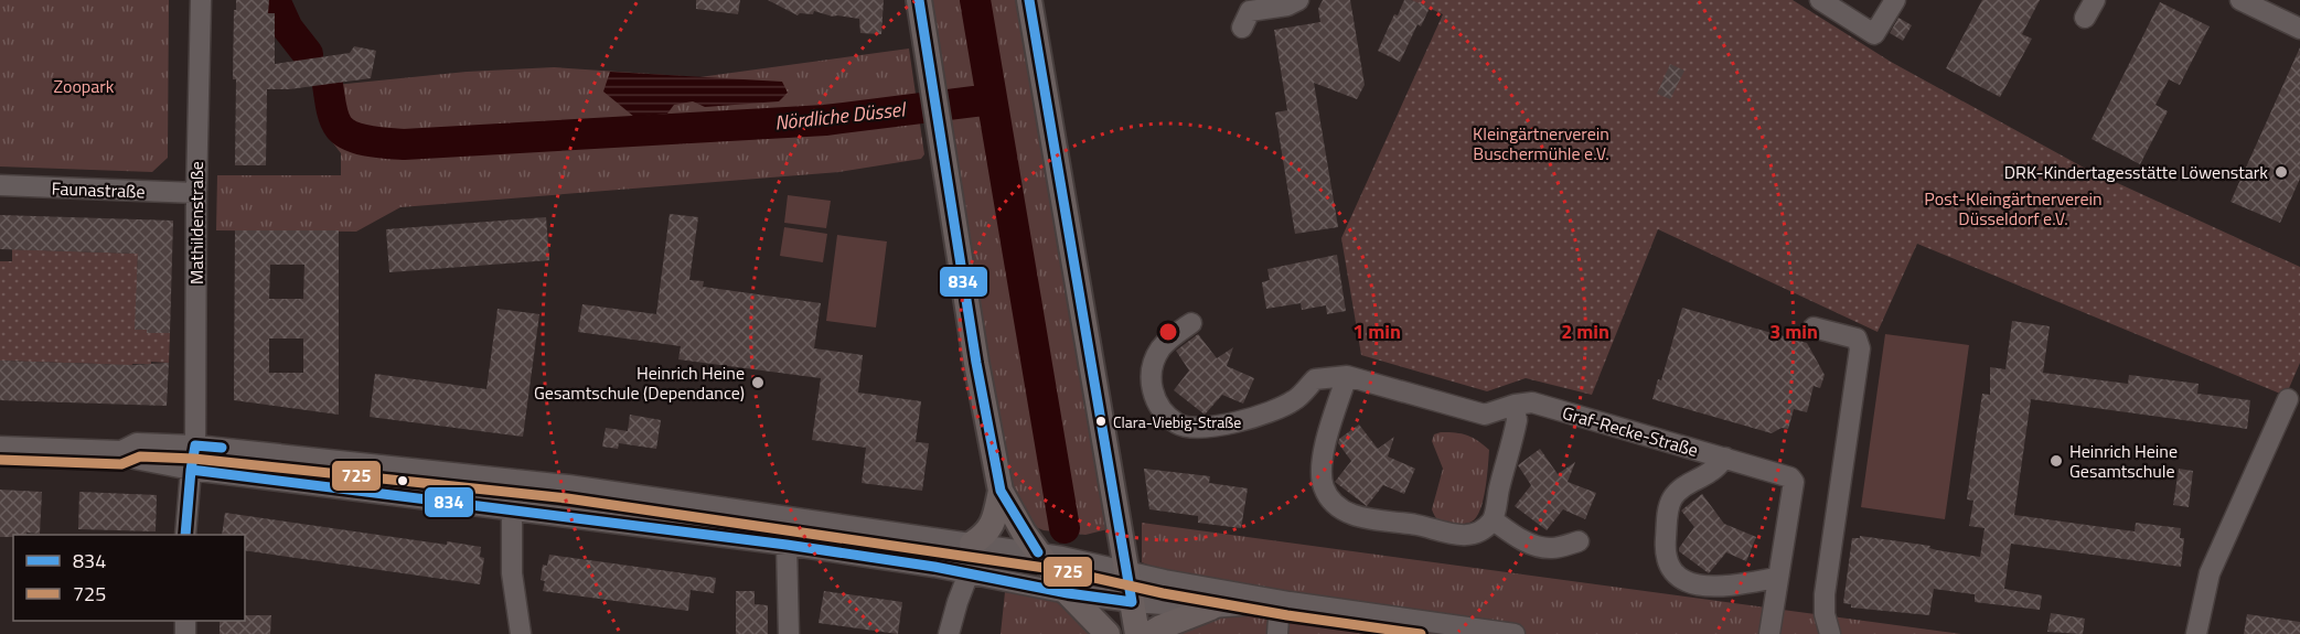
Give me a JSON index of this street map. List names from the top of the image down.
{
  "streets": {
    "street": ["Faunastraße", "Mathildenstraße", "Graf-Recke-Straße"]
  },
  "crossings": [
    ["Faunastraße", "Mathildenstraße"]
  ],
  "water": ["Nördliche Düssel"],
  "parks": ["Zoopark", "Kleingärtnerverein Buschermühle e.V.", "Post-Kleingärtnerverein Düsseldorf e.V."],
  "places": [
    "DRK-Kindertagesstätte Löwenstark",
    "Heinrich Heine Gesamtschule (Dependance)",
    "Clara-Viebig-Straße",
    "Heinrich Heine Gesamtschule"
  ],
  "lines": ["transit line 834", "transit line 725"],
  "legend": ["834", "725"],
  "rings": ["1 min", "2 min", "3 min"]
}
